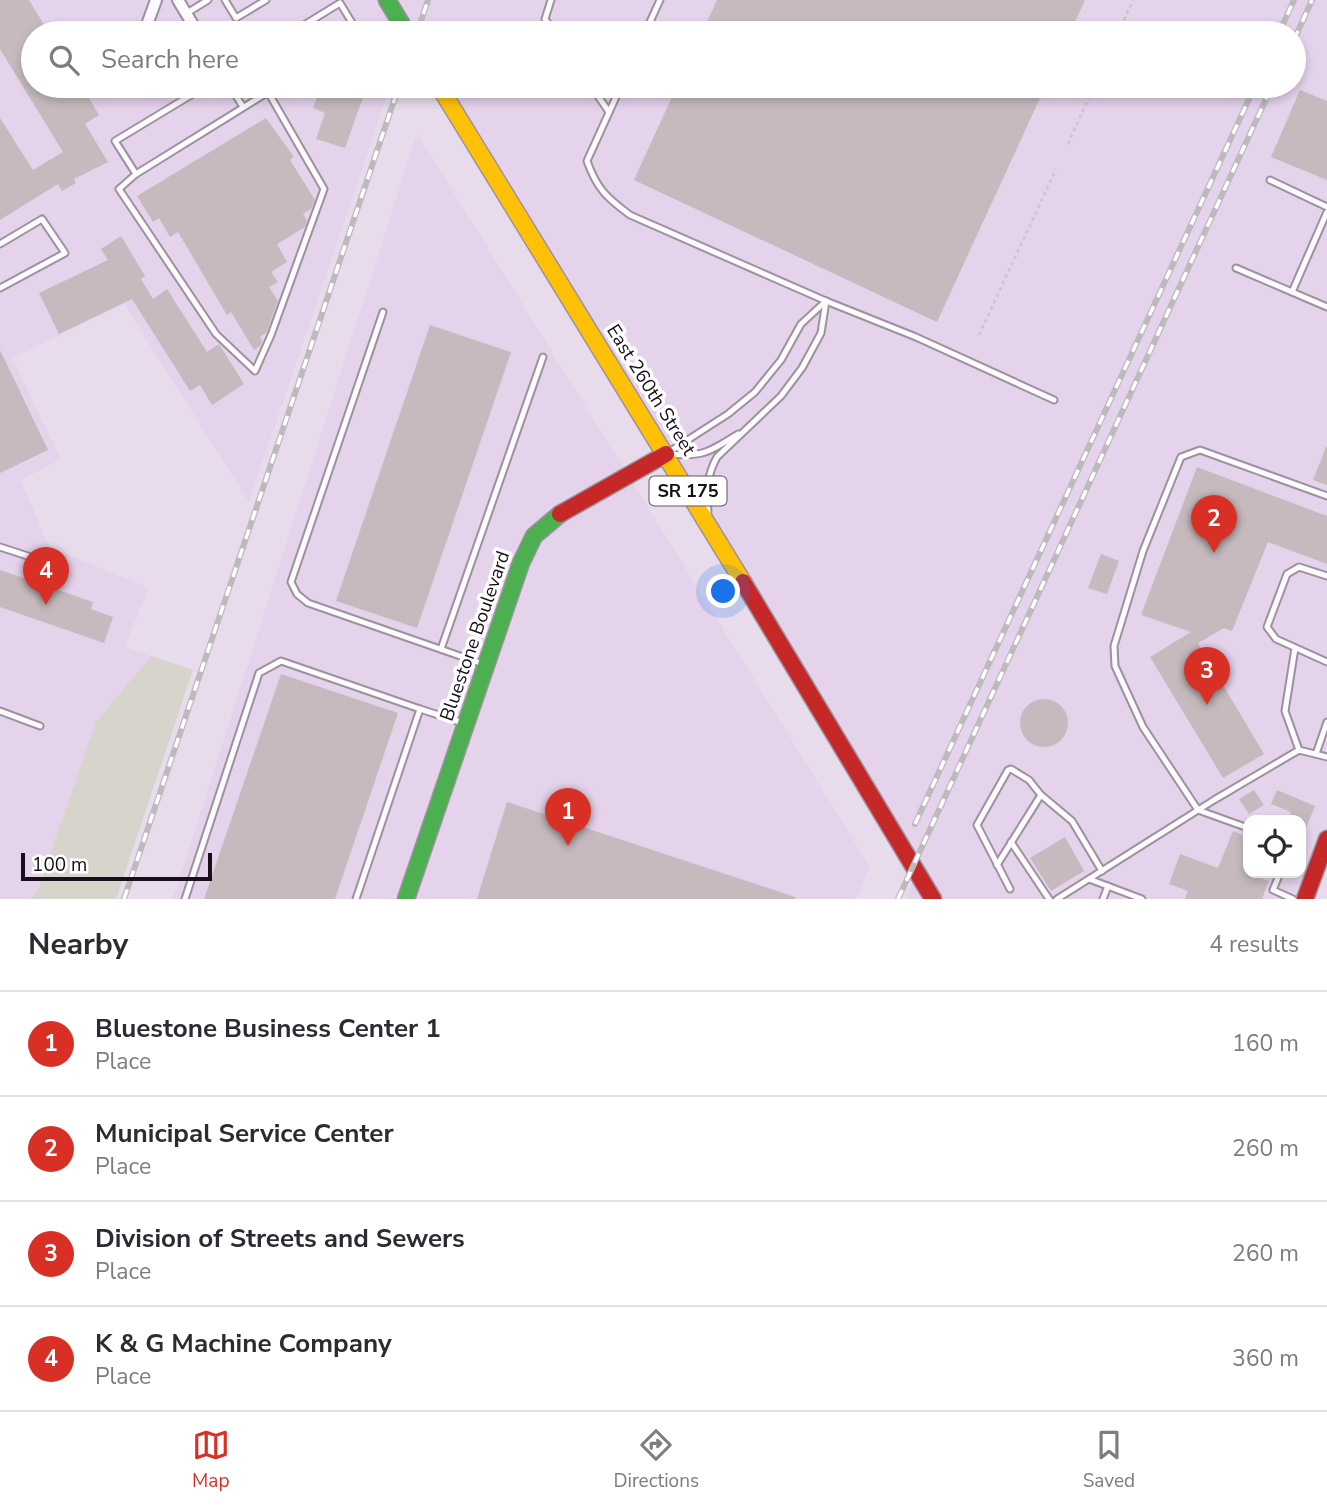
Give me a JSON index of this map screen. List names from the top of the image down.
{
  "streets": {
    "main road": ["East 260th Street", "SR 175", "Bluestone Boulevard"]
  },
  "crossings": [
    ["East 260th Street", "Bluestone Boulevard"]
  ],
  "scale_bar": "100 m",
  "page": {
    "search": "Search here",
    "pins": [
      "2",
      "4",
      "3",
      "1"
    ],
    "scale": "100 m",
    "heading": ["Nearby", "4 results"],
    "list": [
      {
        "mark": "1",
        "name": "Bluestone Business Center 1",
        "note": "Place",
        "value": "160 m"
      },
      {
        "mark": "2",
        "name": "Municipal Service Center",
        "note": "Place",
        "value": "260 m"
      },
      {
        "mark": "3",
        "name": "Division of Streets and Sewers",
        "note": "Place",
        "value": "260 m"
      },
      {
        "mark": "4",
        "name": "K & G Machine Company",
        "note": "Place",
        "value": "360 m"
      }
    ],
    "nav": ["Map", "Directions", "Saved"]
  }
}
